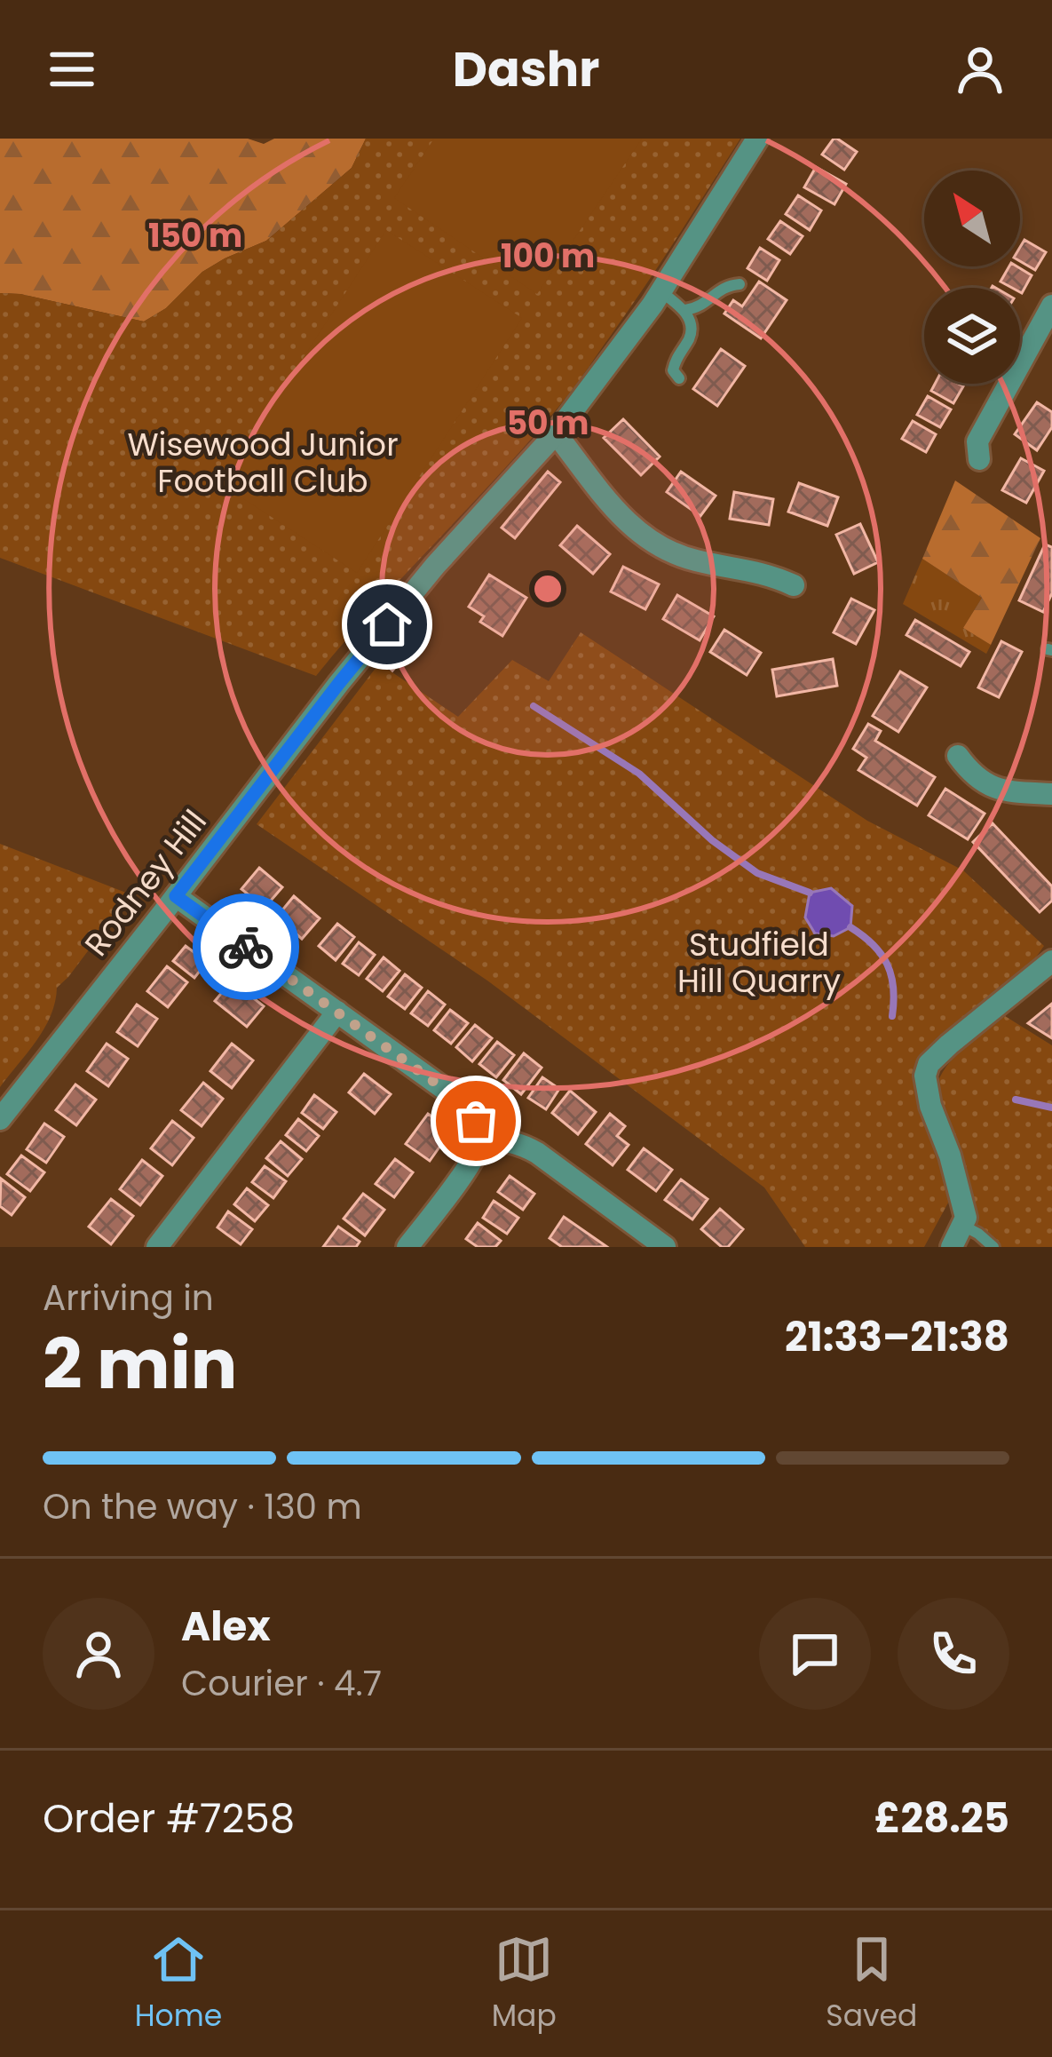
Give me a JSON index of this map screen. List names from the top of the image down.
{
  "streets": {
    "street": ["Rodney Hill"]
  },
  "parks": ["Wisewood Junior Football Club", "Studfield Hill Quarry"],
  "north": "top left",
  "page": {
    "header": "Dashr",
    "heading": ["2 min", "Arriving in", "21:33–21:38"],
    "panel": [
      "Alex",
      "Courier · 4.7",
      "Order #7258",
      "£28.25"
    ],
    "bar": "On the way · 130 m",
    "tabs": ["Home", "Map", "Saved"]
  },
  "rings": ["150 m", "100 m", "50 m"]
}
